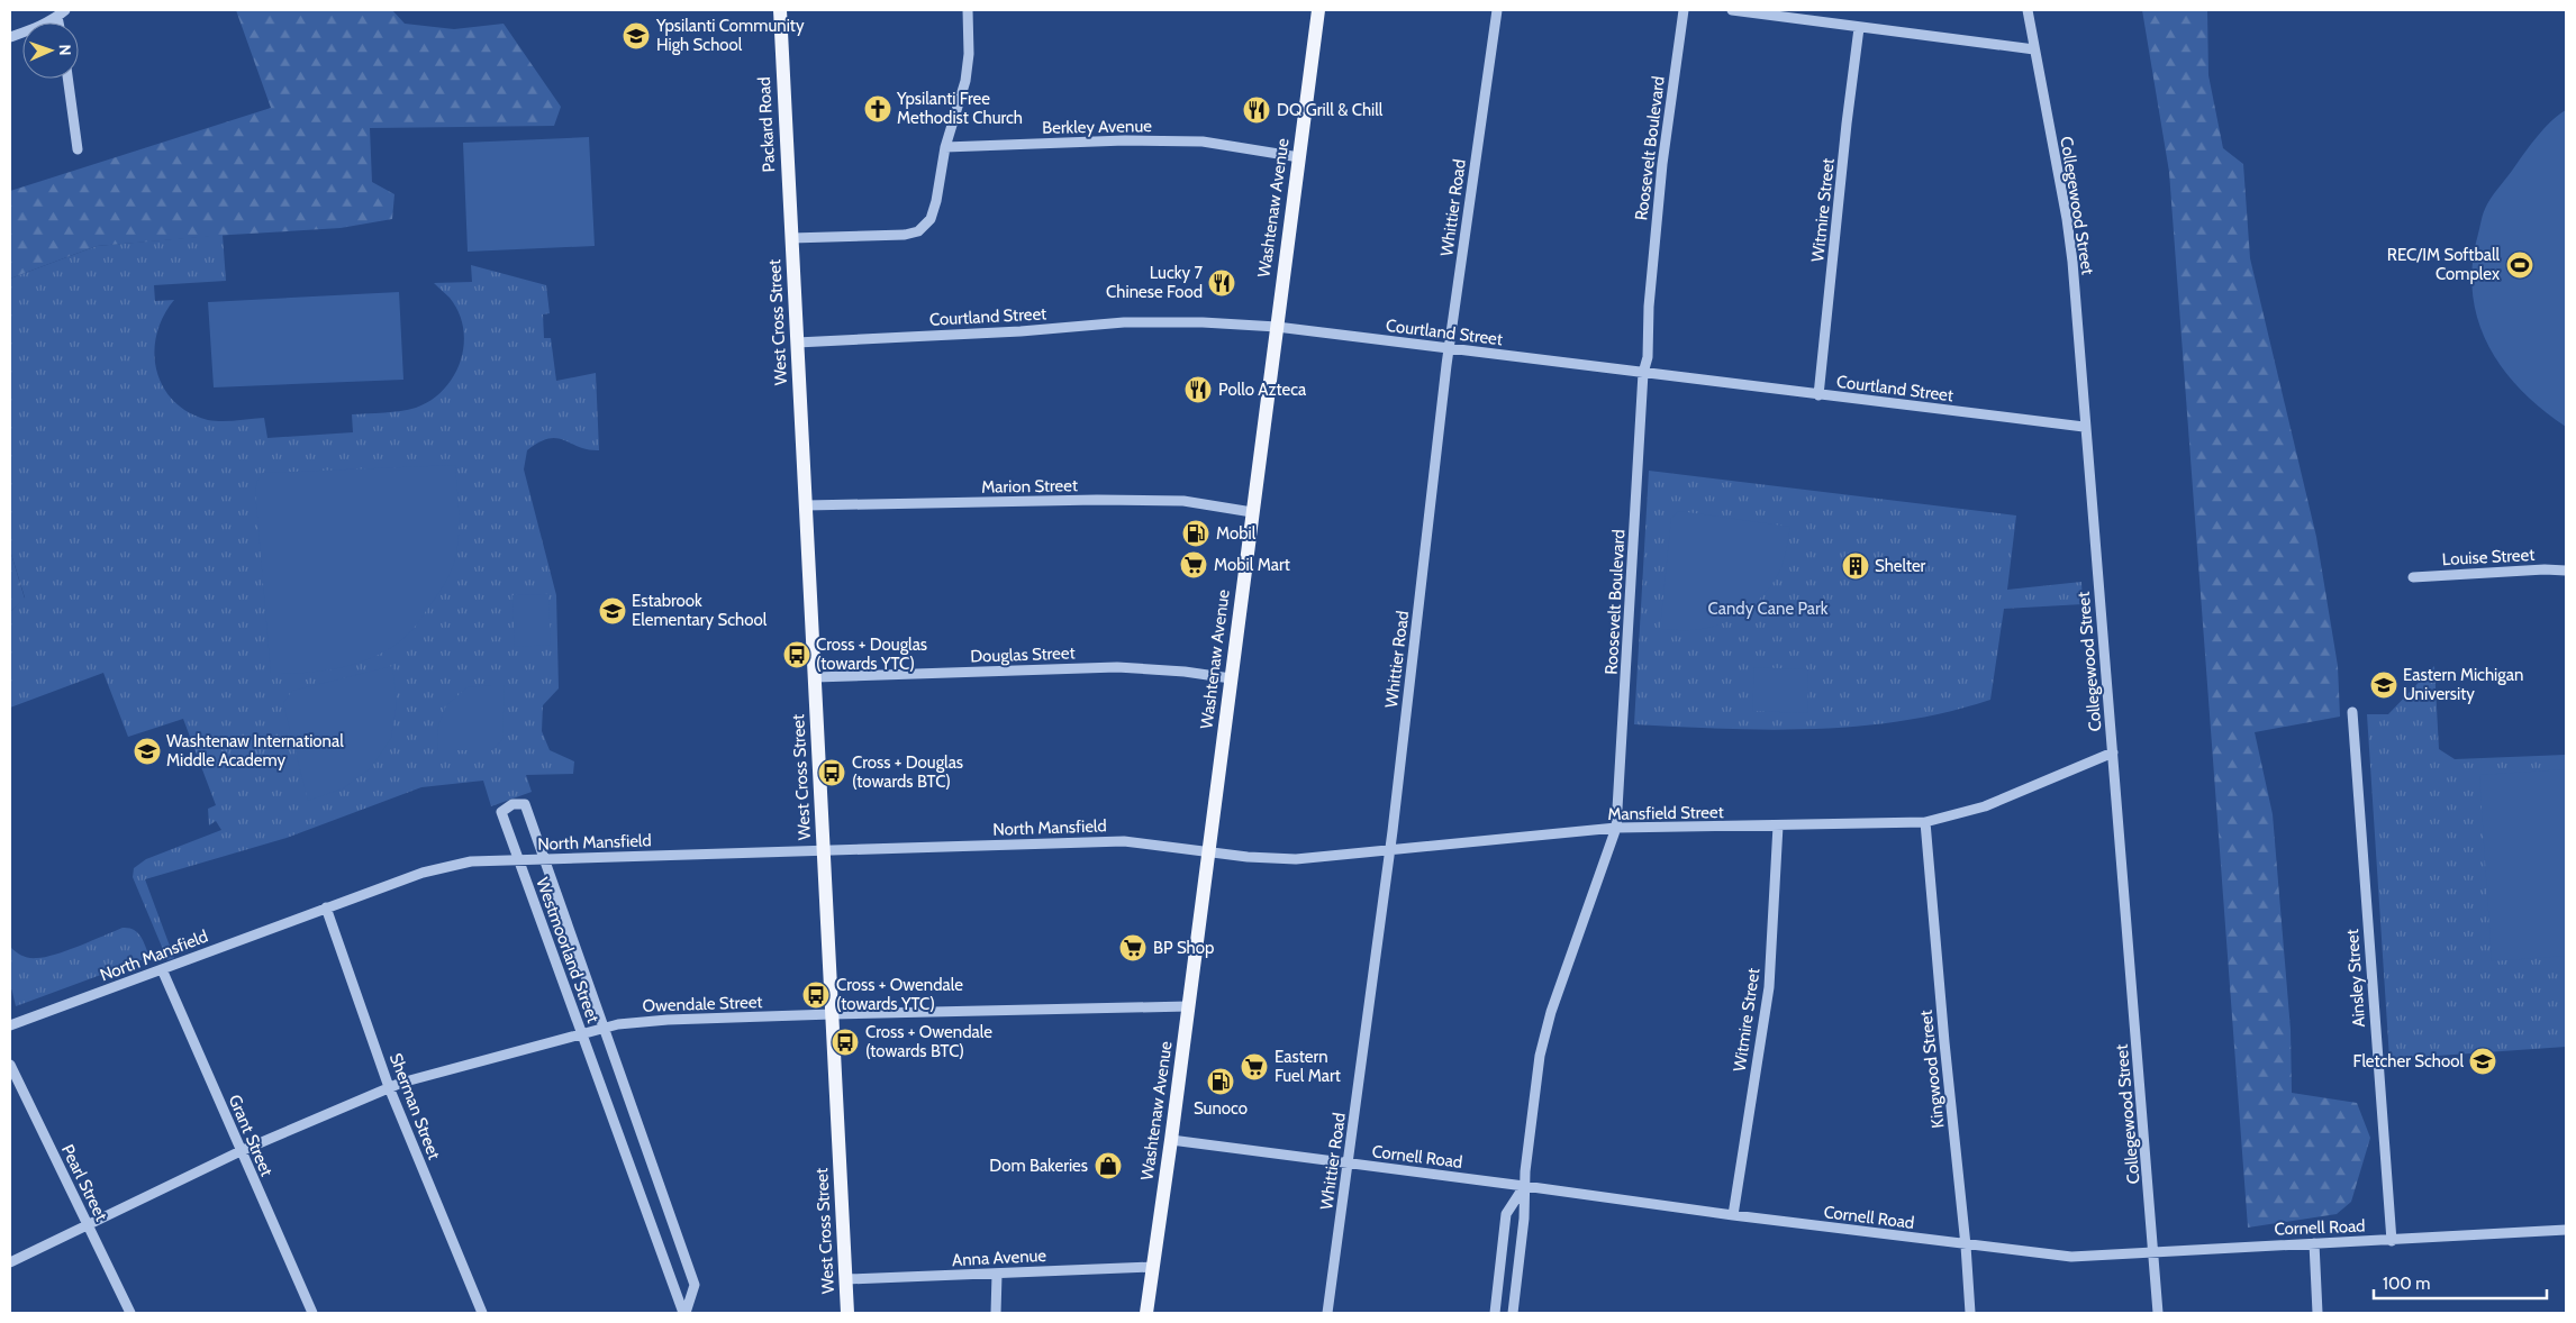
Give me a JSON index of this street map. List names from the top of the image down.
{
  "streets": {
    "main road": ["Packard Road", "Washtenaw Avenue", "West Cross Street"],
    "street": [
      "Berkley Avenue",
      "Roosevelt Boulevard",
      "Collegewood Street",
      "Whittier Road",
      "Witmire Street",
      "Courtland Street",
      "Marion Street",
      "Louise Street",
      "Douglas Street",
      "Mansfield Street",
      "North Mansfield",
      "Westmoorland Street",
      "Ainsley Street",
      "Owendale Street",
      "Kingwood Street",
      "Sherman Street",
      "Grant Street",
      "Cornell Road",
      "Pearl Street",
      "Anna Avenue"
    ]
  },
  "crossings": [
    ["Packard Road", "West Cross Street"],
    ["Berkley Avenue", "Washtenaw Avenue"],
    ["Roosevelt Boulevard", "Courtland Street"],
    ["Roosevelt Boulevard", "Mansfield Street"],
    ["Roosevelt Boulevard", "Cornell Road"],
    ["Collegewood Street", "Courtland Street"],
    ["Collegewood Street", "Mansfield Street"],
    ["Collegewood Street", "Cornell Road"],
    ["Washtenaw Avenue", "Courtland Street"],
    ["Washtenaw Avenue", "Marion Street"],
    ["Washtenaw Avenue", "Douglas Street"],
    ["Washtenaw Avenue", "Mansfield Street"],
    ["Washtenaw Avenue", "North Mansfield"],
    ["Washtenaw Avenue", "Owendale Street"],
    ["Washtenaw Avenue", "Cornell Road"],
    ["Washtenaw Avenue", "Anna Avenue"],
    ["Whittier Road", "Courtland Street"],
    ["Whittier Road", "Mansfield Street"],
    ["Whittier Road", "Cornell Road"],
    ["Witmire Street", "Courtland Street"],
    ["Witmire Street", "Mansfield Street"],
    ["Witmire Street", "Cornell Road"],
    ["Courtland Street", "West Cross Street"],
    ["West Cross Street", "Marion Street"],
    ["West Cross Street", "Douglas Street"],
    ["West Cross Street", "North Mansfield"],
    ["West Cross Street", "Owendale Street"],
    ["West Cross Street", "Anna Avenue"],
    ["Mansfield Street", "North Mansfield"],
    ["Mansfield Street", "Kingwood Street"],
    ["North Mansfield", "Westmoorland Street"],
    ["North Mansfield", "Sherman Street"],
    ["North Mansfield", "Grant Street"],
    ["Westmoorland Street", "Owendale Street"],
    ["Ainsley Street", "Cornell Road"],
    ["Owendale Street", "Sherman Street"],
    ["Owendale Street", "Grant Street"],
    ["Owendale Street", "Pearl Street"],
    ["Kingwood Street", "Cornell Road"]
  ],
  "parks": ["Candy Cane Park"],
  "places": {
    "school or university": [
      "Ypsilanti Community High School",
      "Estabrook Elementary School",
      "Eastern Michigan University",
      "Washtenaw International Middle Academy",
      "Fletcher School"
    ],
    "church": ["Ypsilanti Free Methodist Church"],
    "restaurant": ["DQ Grill & Chill", "Lucky 7 Chinese Food", "Pollo Azteca"],
    "sports": ["REC/IM Softball Complex"],
    "fuel station": ["Mobil", "Sunoco"],
    "supermarket": ["Mobil Mart", "BP Shop", "Eastern Fuel Mart"],
    "building": ["Shelter"],
    "bus stop": [
      "Cross + Douglas (towards YTC)",
      "Cross + Douglas (towards BTC)",
      "Cross + Owendale (towards YTC)",
      "Cross + Owendale (towards BTC)"
    ],
    "shop": ["Dom Bakeries"]
  },
  "scale_bar": "100 m",
  "north": "right"
}
